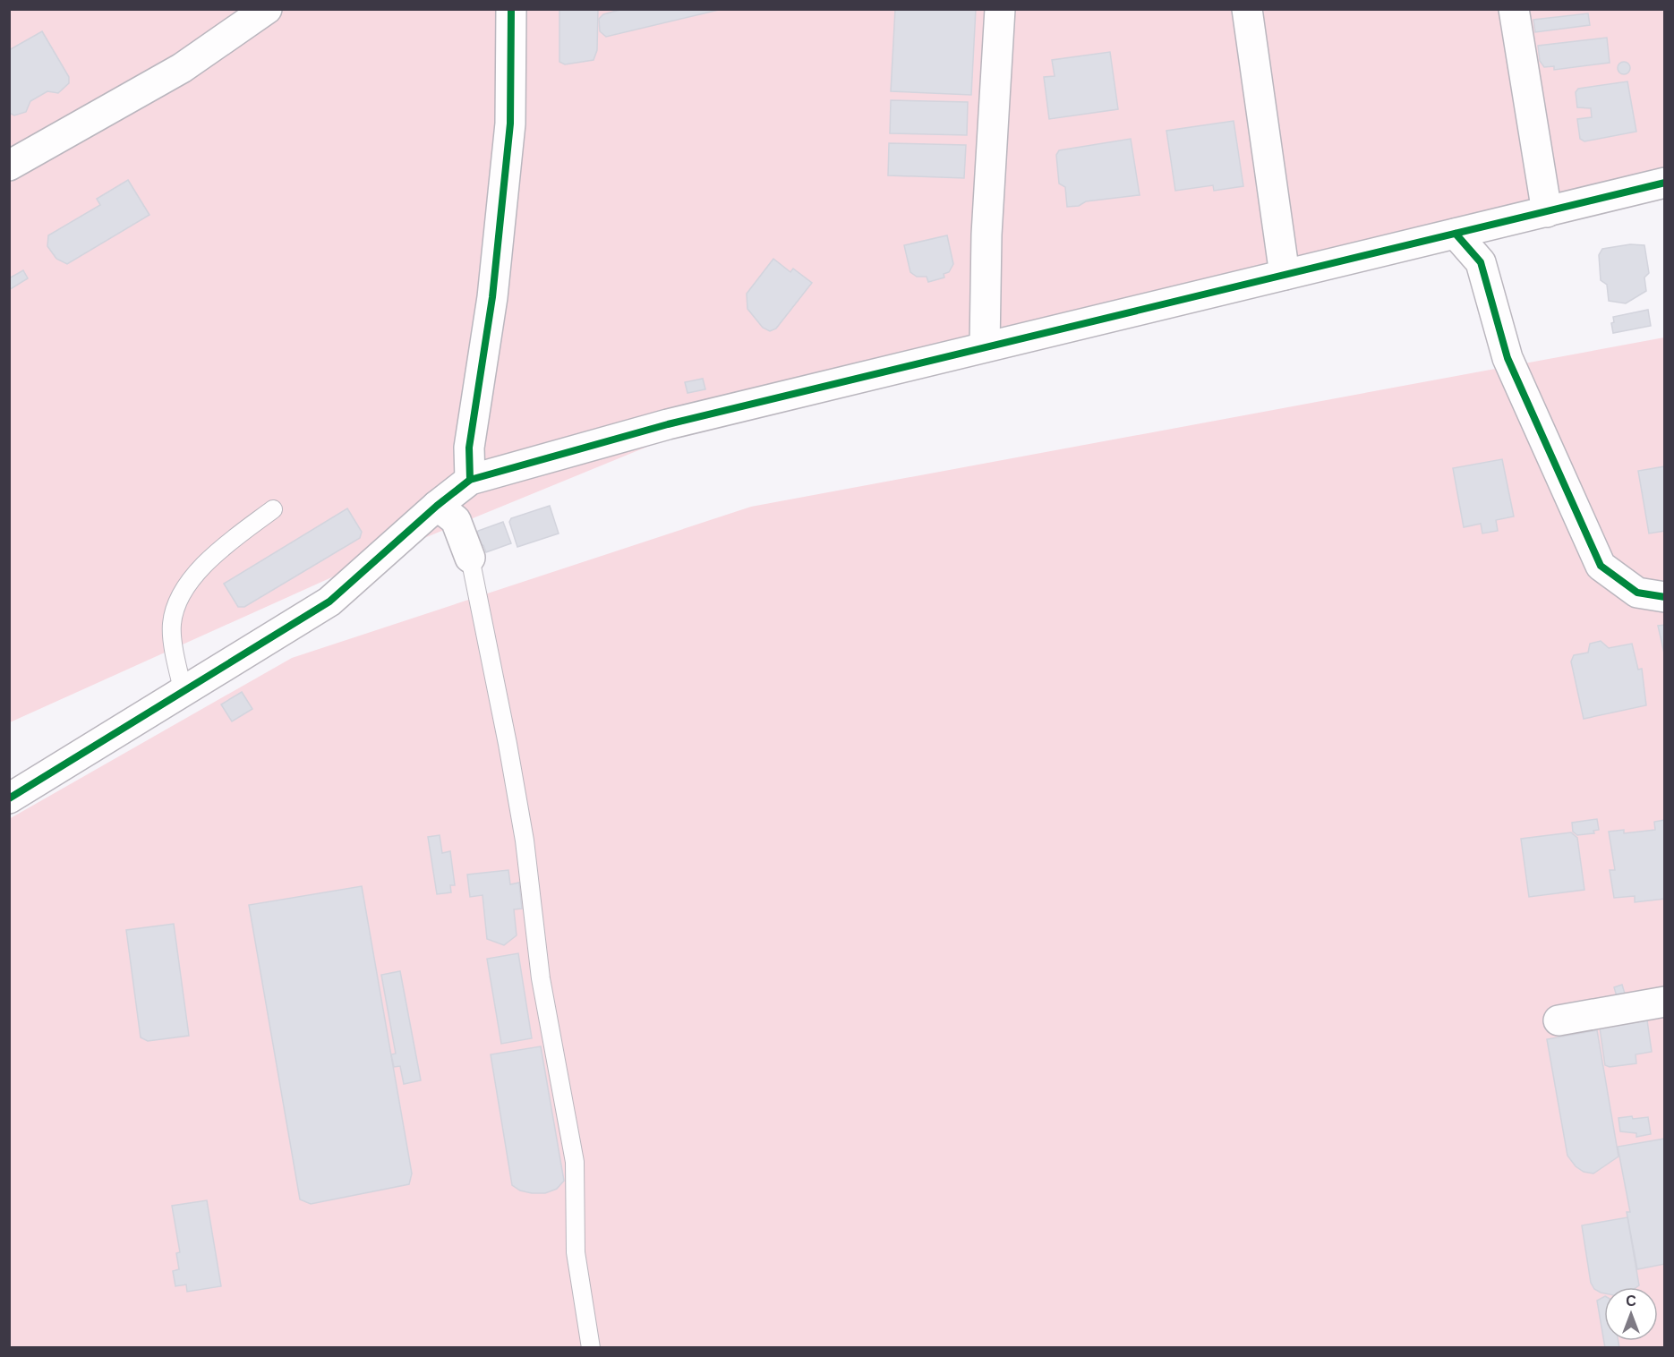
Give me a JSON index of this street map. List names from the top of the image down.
{
  "north": "top"
}
